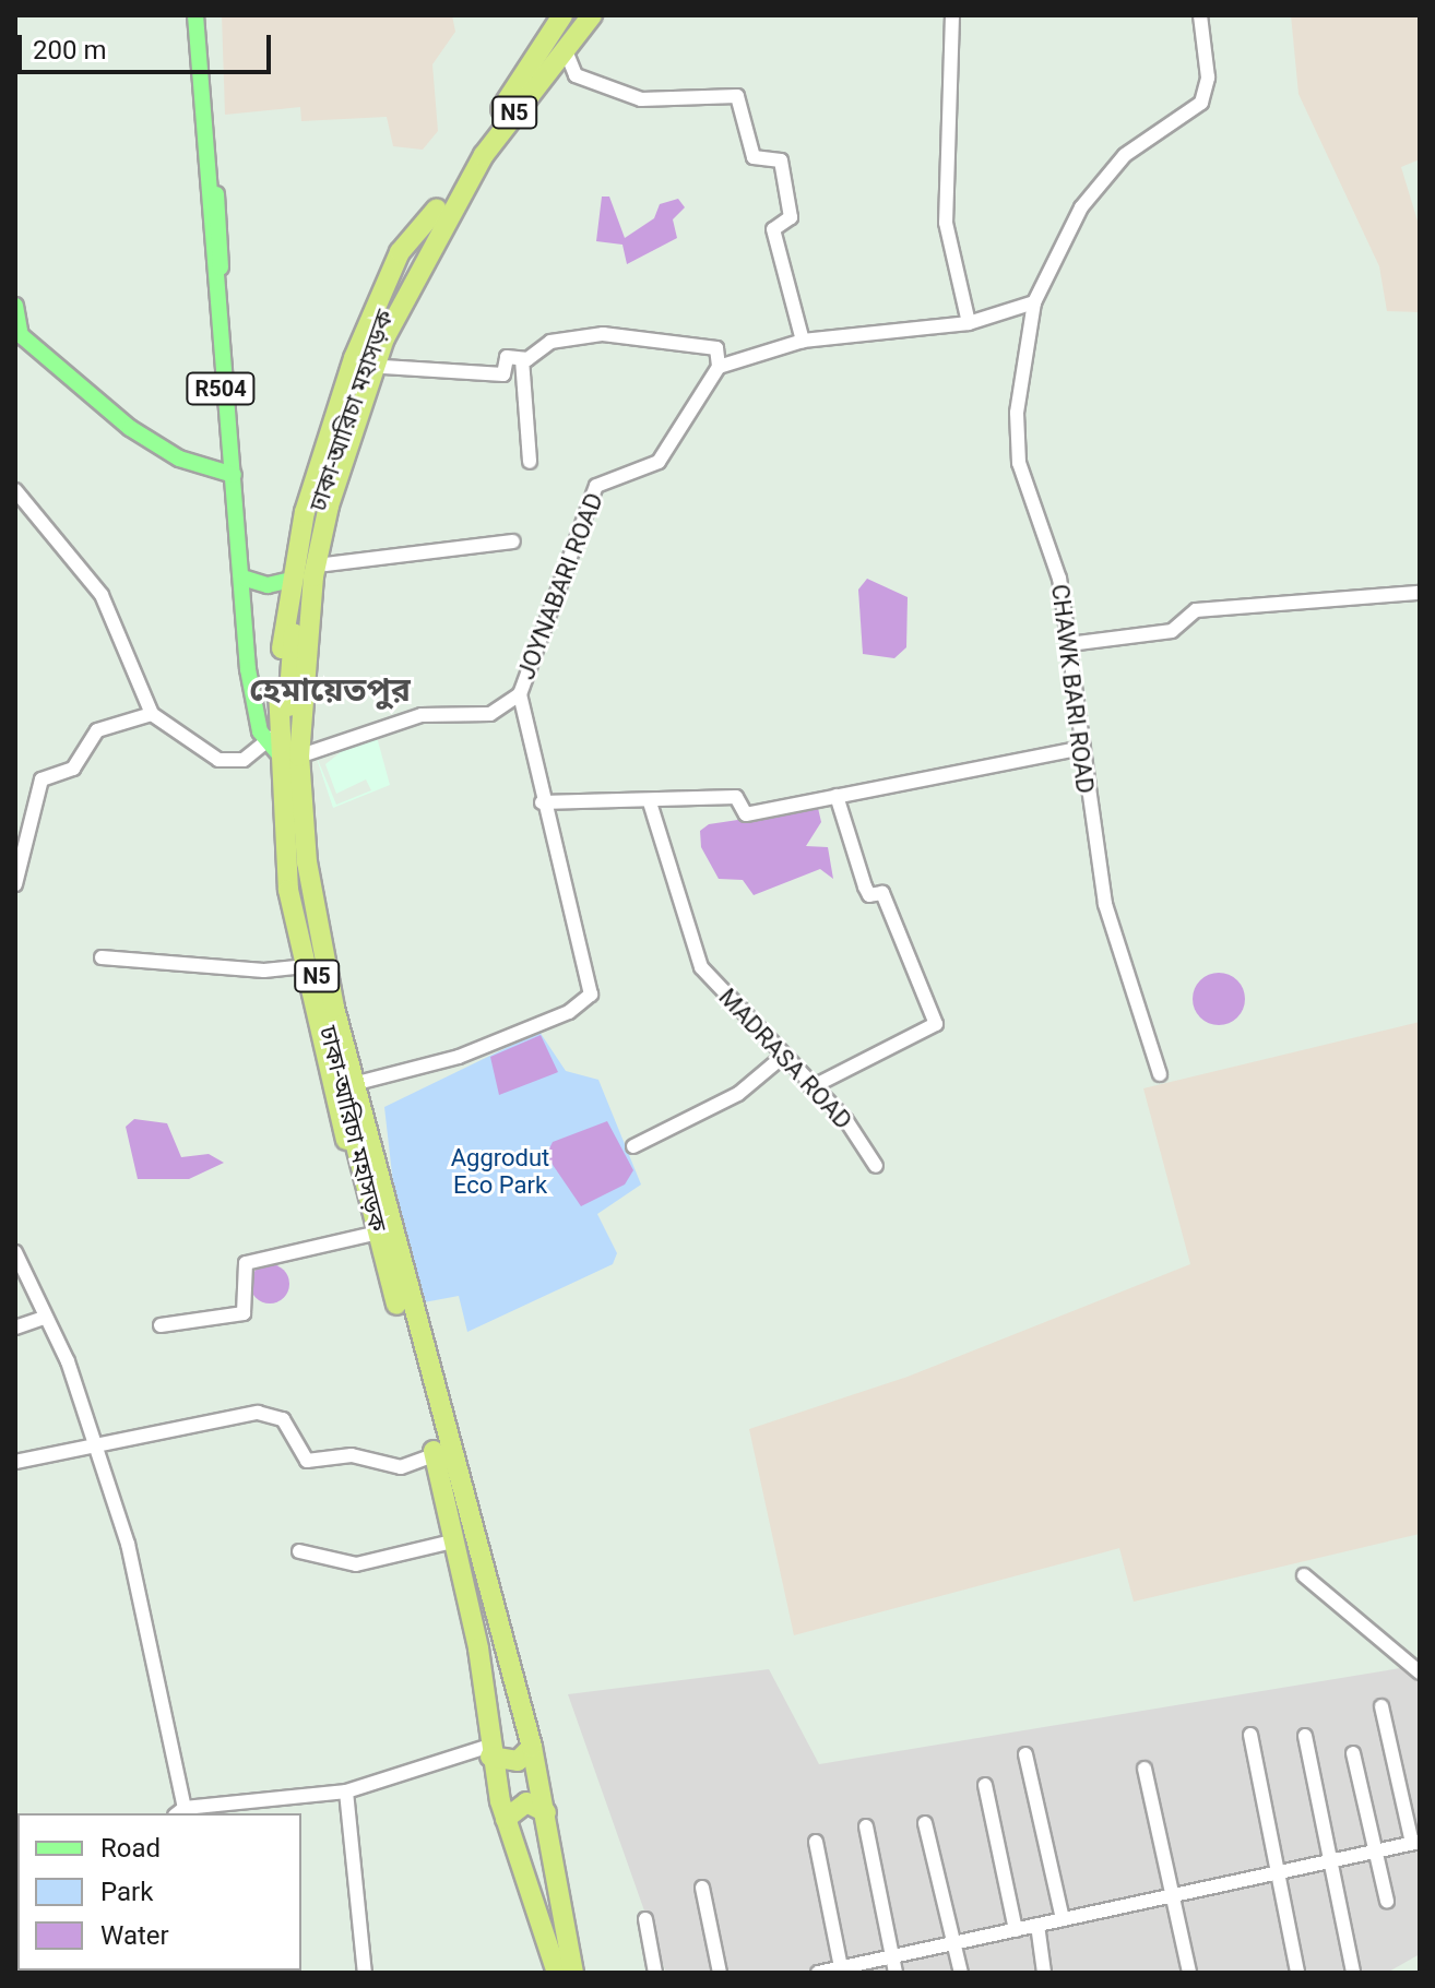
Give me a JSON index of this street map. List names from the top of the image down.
{
  "streets": {
    "highway": ["N5", "ঢাকা-আরিচা মহাসড়ক"],
    "main road": ["R504"],
    "street": ["JOYNABARI ROAD", "CHAWK BARI ROAD", "MADRASA ROAD"]
  },
  "crossings": [
    ["N5", "ঢাকা-আরিচা মহাসড়ক"]
  ],
  "districts": ["হেমায়েতপুর"],
  "parks": ["Aggrodut Eco Park"],
  "legend": ["Road", "Park", "Water"],
  "scale_bar": "200 m"
}
